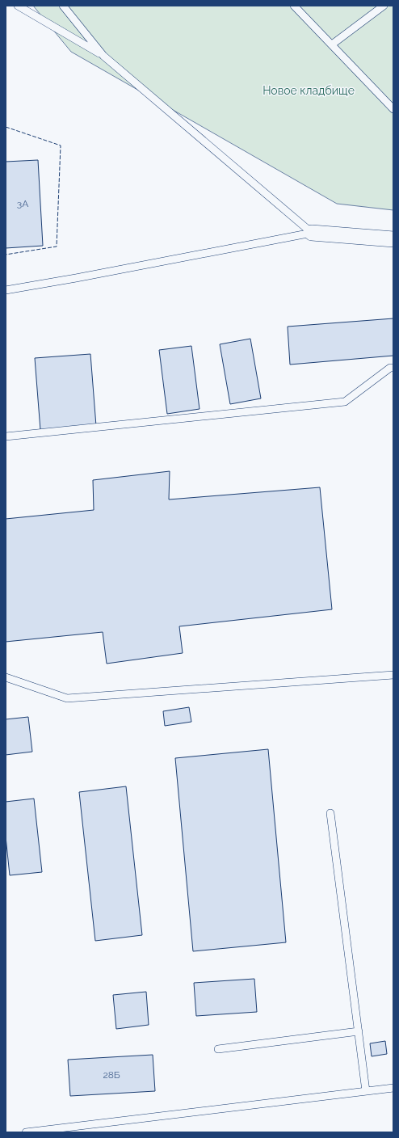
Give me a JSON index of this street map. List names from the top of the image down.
{
  "parks": ["Новое кладбище"],
  "house_numbers": ["3А", "28Б"]
}
